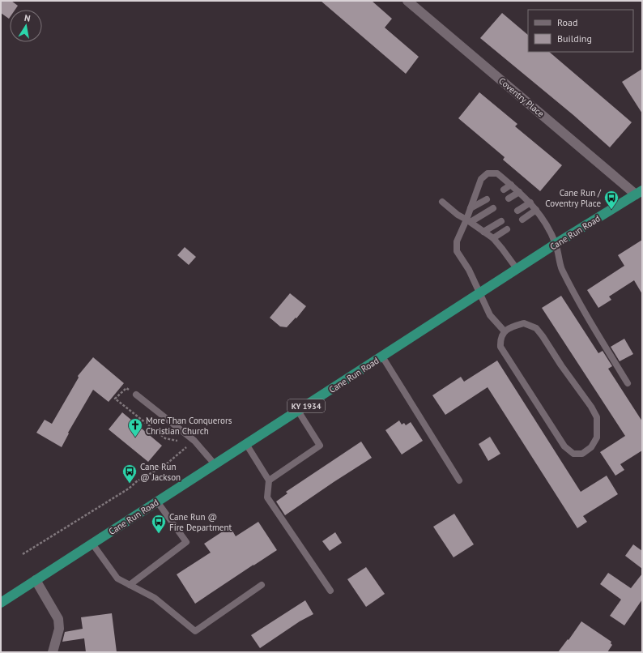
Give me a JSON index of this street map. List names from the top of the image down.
{
  "streets": {
    "highway": ["Cane Run Road", "KY 1934"],
    "street": ["Coventry Place"]
  },
  "crossings": [
    ["Coventry Place", "Cane Run Road"]
  ],
  "places": {
    "bus stop": ["Cane Run / Coventry Place", "Cane Run @ Jackson", "Cane Run @ Fire Department"],
    "church": ["More Than Conquerors Christian Church"]
  },
  "legend": ["Road", "Building"],
  "north": "top"
}
